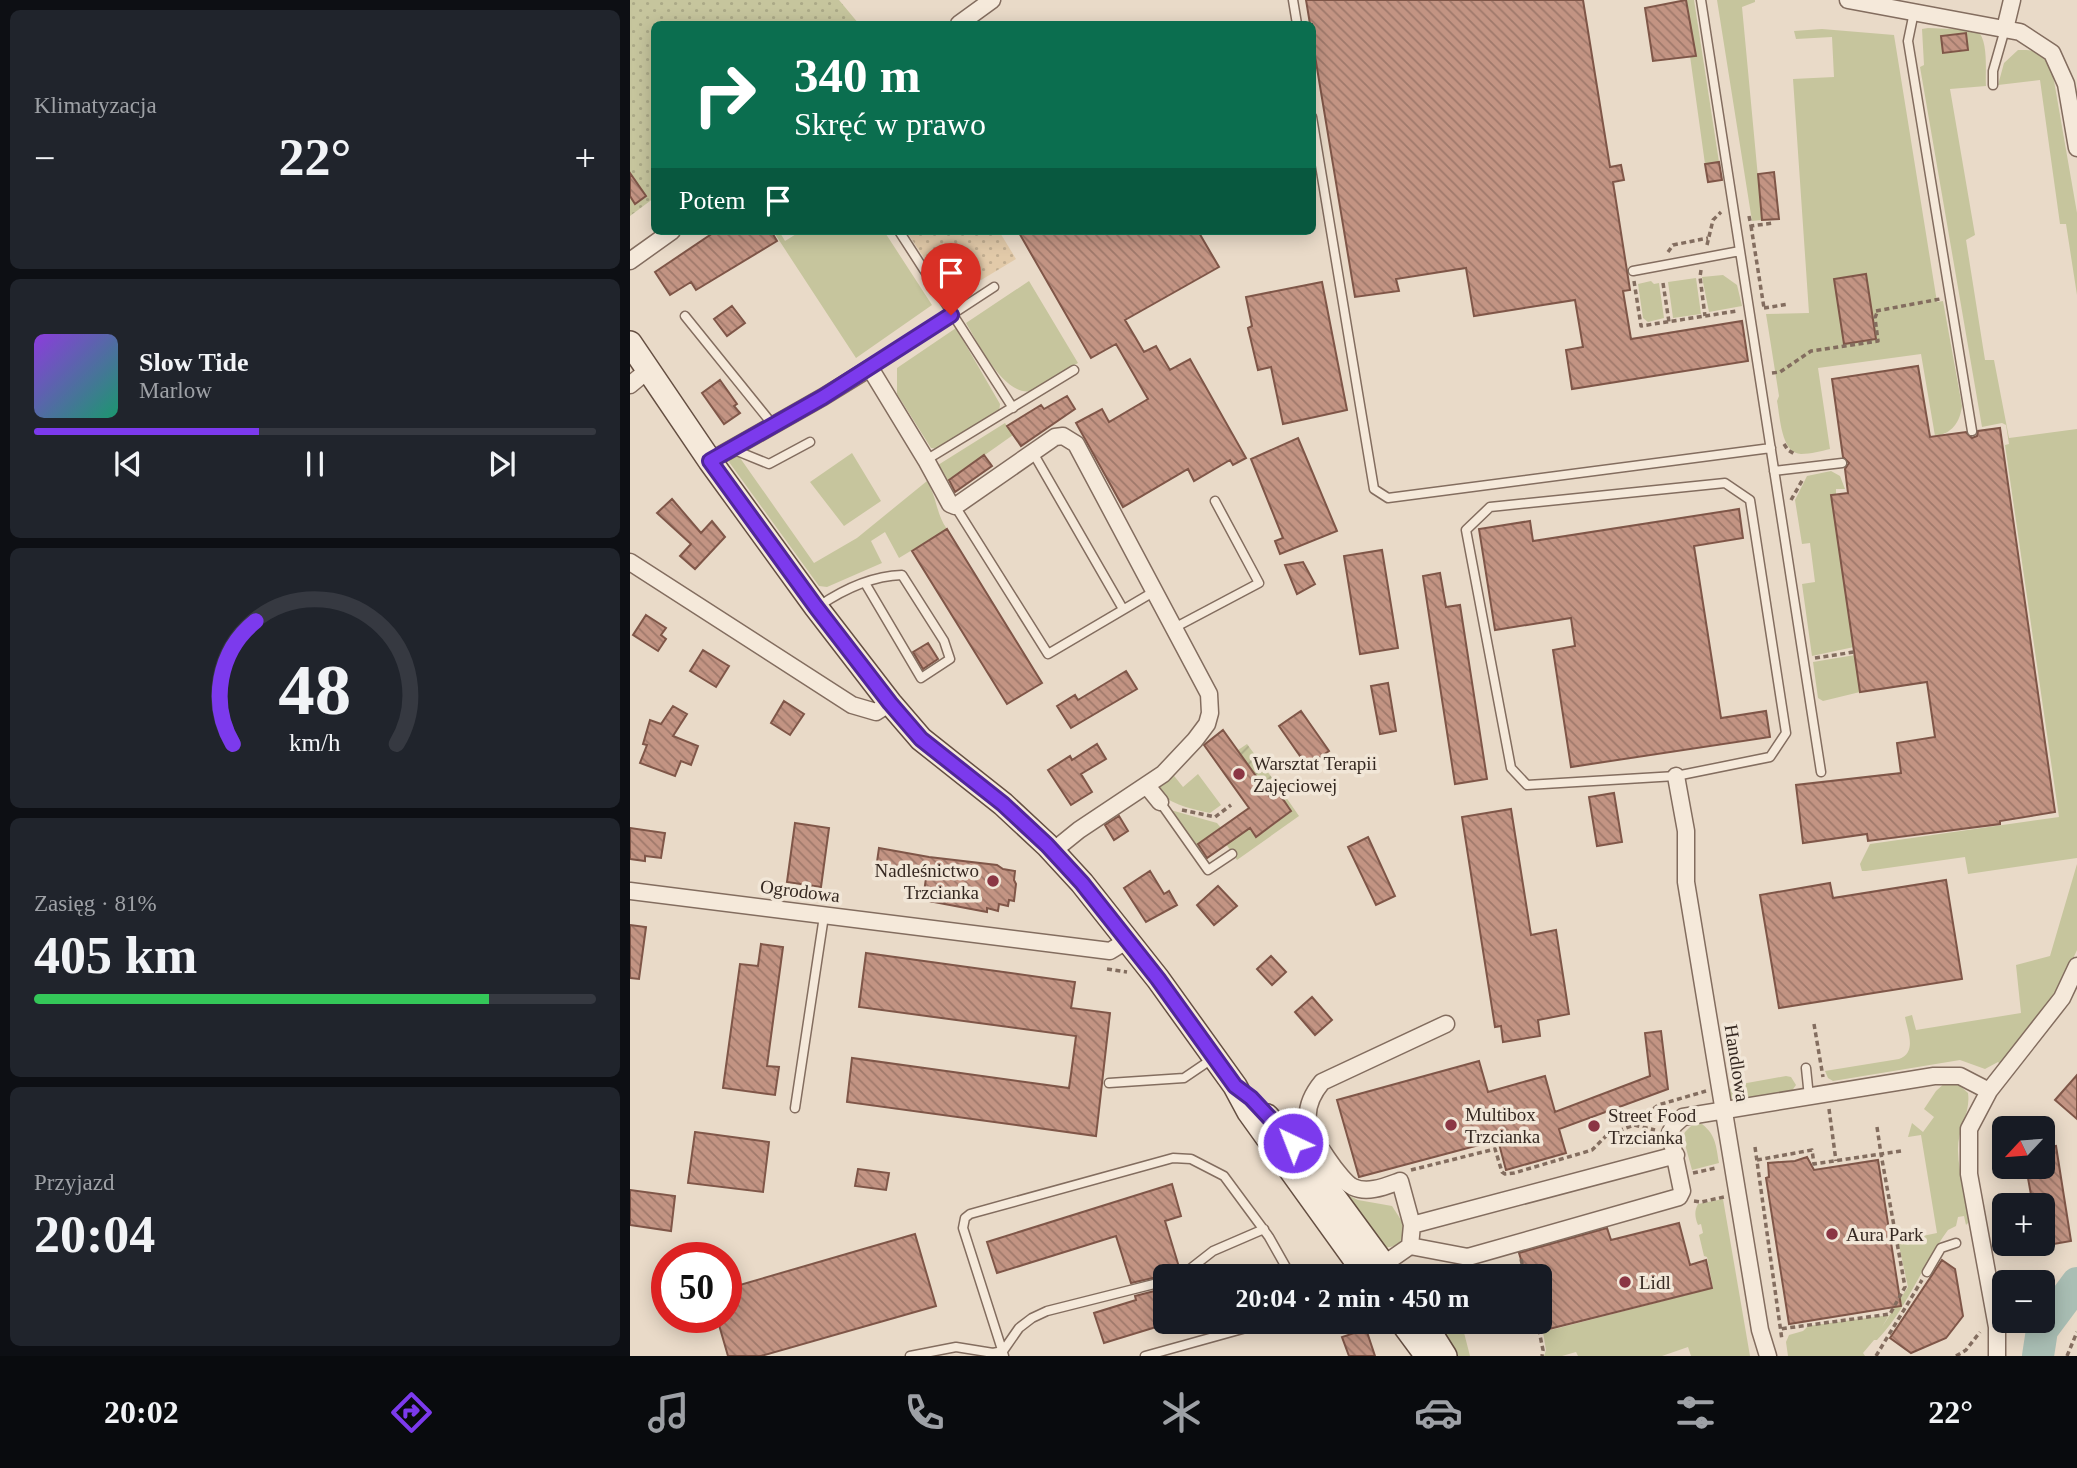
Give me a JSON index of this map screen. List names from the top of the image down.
{
  "streets": {
    "street": ["Ogrodowa", "Handlowa"]
  },
  "places": [
    "Warsztat Terapii Zajęciowej",
    "Nadleśnictwo Trzcianka",
    "Multibox Trzcianka",
    "Street Food Trzcianka",
    "Aura Park",
    "Lidl"
  ],
  "north": "bottom left",
  "page": {
    "tile": [
      "Klimatyzacja",
      ["Zasięg · 81%", "405 km"],
      ["Przyjazd", "20:04"]
    ],
    "turn": ["340 m", "Skręć w prawo"],
    "heat": ["−", "22°", "+"],
    "then": "Potem",
    "song": ["Slow Tide", "Marlow"],
    "map_buttons": ["+", "−"],
    "limit": "50",
    "trip": "20:04 · 2 min · 450 m",
    "tabs": ["20:02", "22°"],
    "gauge": ["48", "km/h"]
  }
}
